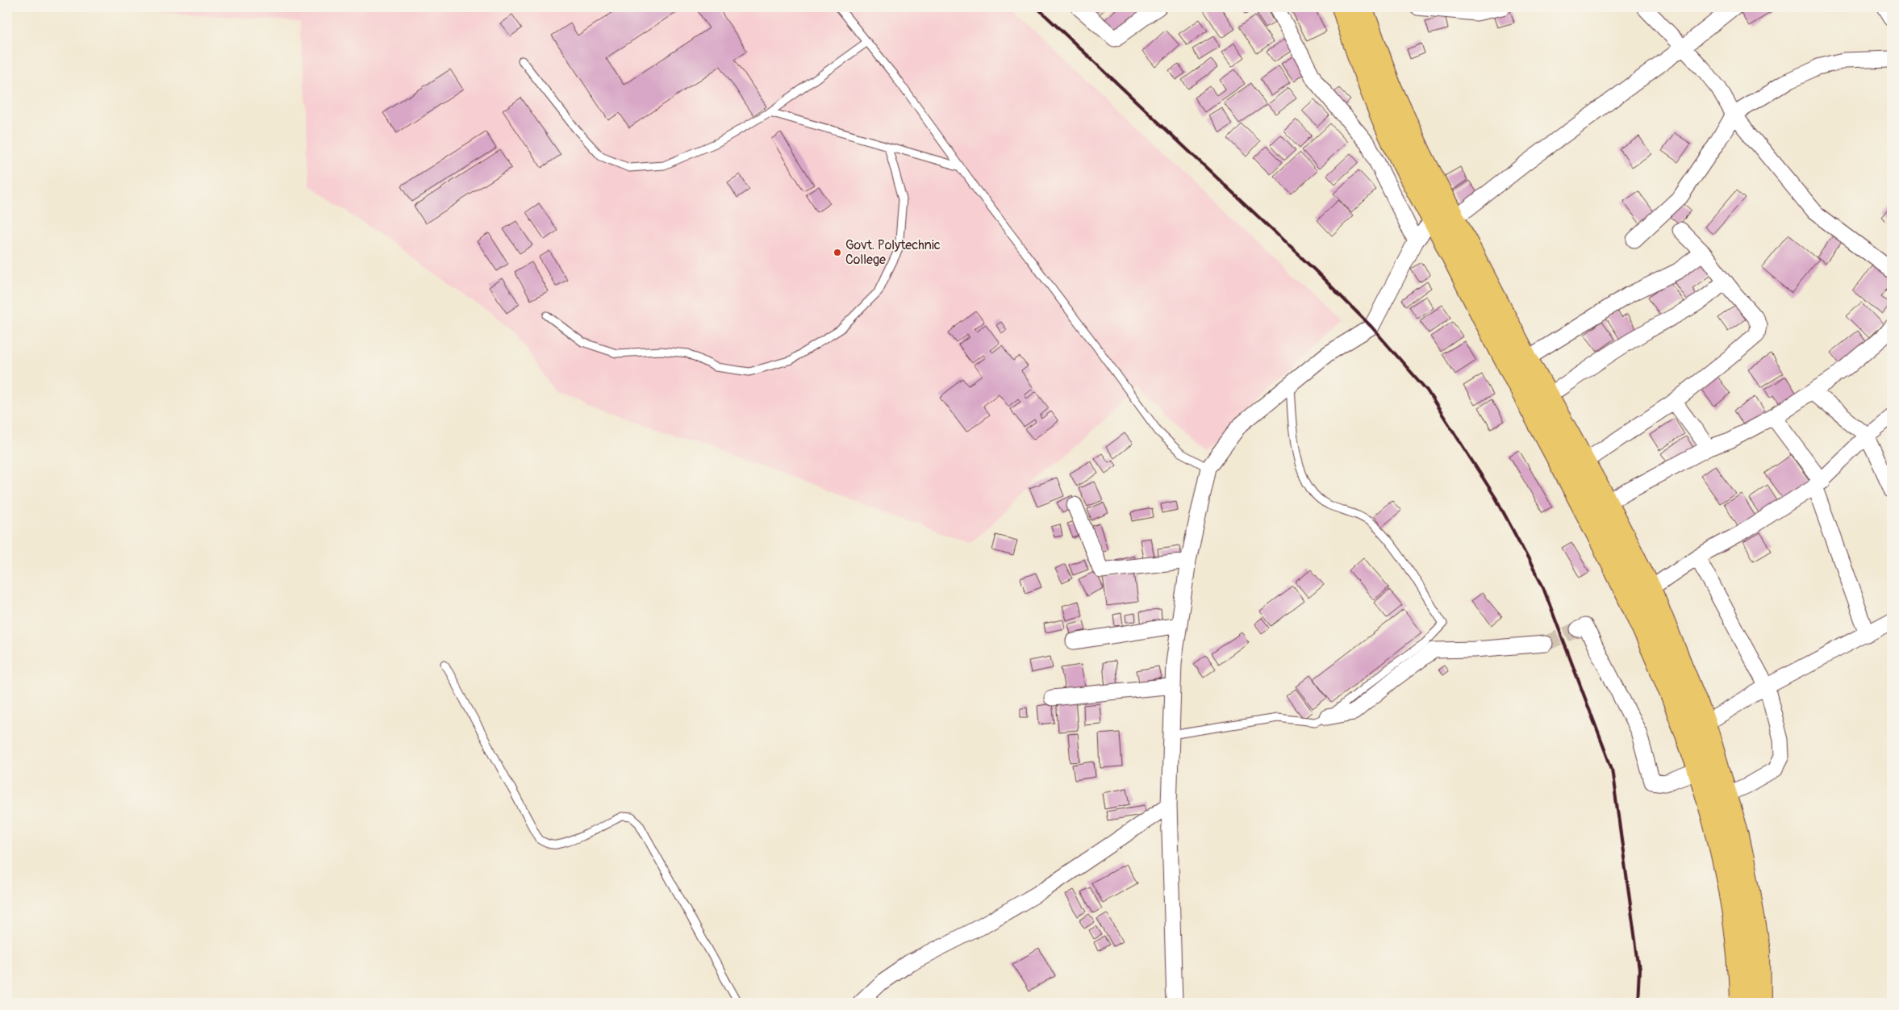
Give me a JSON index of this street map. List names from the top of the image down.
{
  "places": ["Govt. Polytechnic College"]
}
